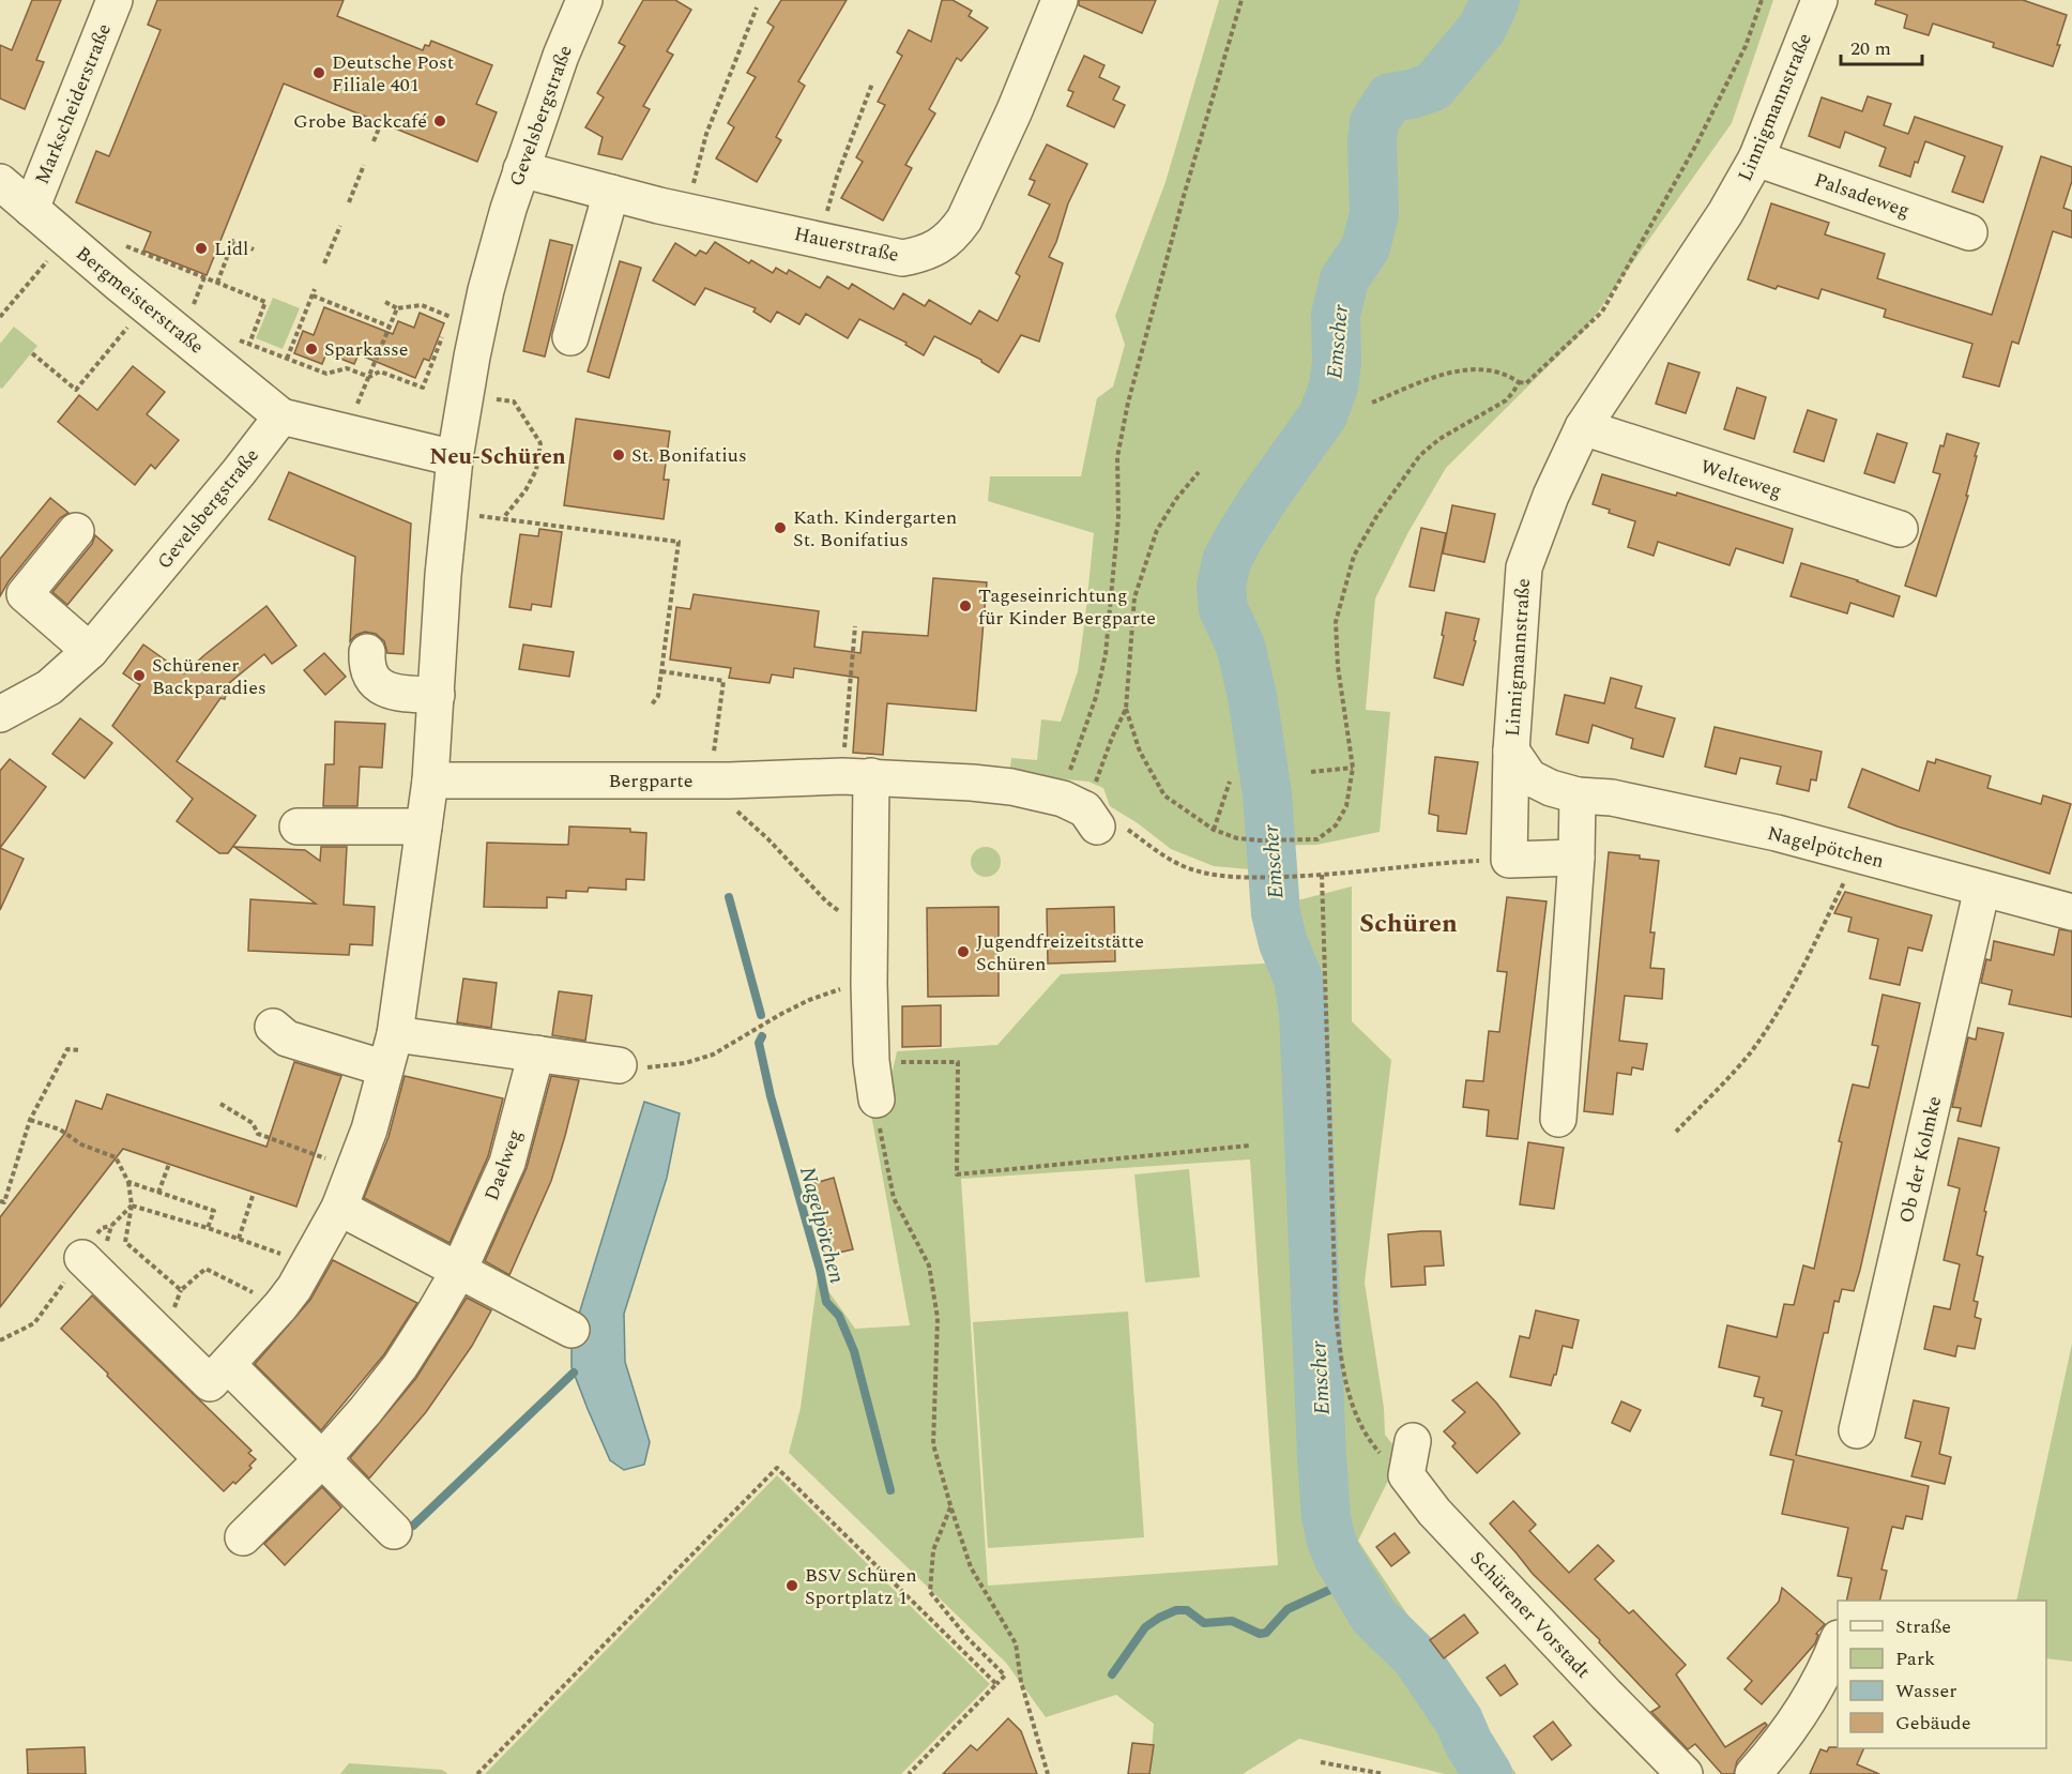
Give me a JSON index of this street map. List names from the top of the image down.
{
  "streets": {
    "street": [
      "Markscheiderstraße",
      "Linnigmannstraße",
      "Gevelsbergstraße",
      "Palsadeweg",
      "Hauerstraße",
      "Bergmeisterstraße",
      "Welteweg",
      "Bergparte",
      "Nagelpötchen",
      "Ob der Kolmke",
      "Daelweg",
      "Schürener Vorstadt"
    ]
  },
  "crossings": [
    ["Markscheiderstraße", "Bergmeisterstraße"],
    ["Linnigmannstraße", "Palsadeweg"],
    ["Linnigmannstraße", "Welteweg"],
    ["Linnigmannstraße", "Nagelpötchen"],
    ["Gevelsbergstraße", "Hauerstraße"],
    ["Gevelsbergstraße", "Bergmeisterstraße"],
    ["Gevelsbergstraße", "Bergparte"],
    ["Nagelpötchen", "Ob der Kolmke"]
  ],
  "districts": ["Neu-Schüren", "Schüren"],
  "water": ["Emscher", "Nagelpötchen"],
  "places": [
    "Deutsche Post Filiale 401",
    "Grobe Backcafé",
    "Lidl",
    "Sparkasse",
    "St. Bonifatius",
    "Kath. Kindergarten St. Bonifatius",
    "Tageseinrichtung für Kinder Bergparte",
    "Schürener Backparadies",
    "Jugendfreizeitstätte Schüren",
    "BSV Schüren Sportplatz 1"
  ],
  "legend": [
    "Straße",
    "Park",
    "Wasser",
    "Gebäude"
  ],
  "scale_bar": "20 m"
}
